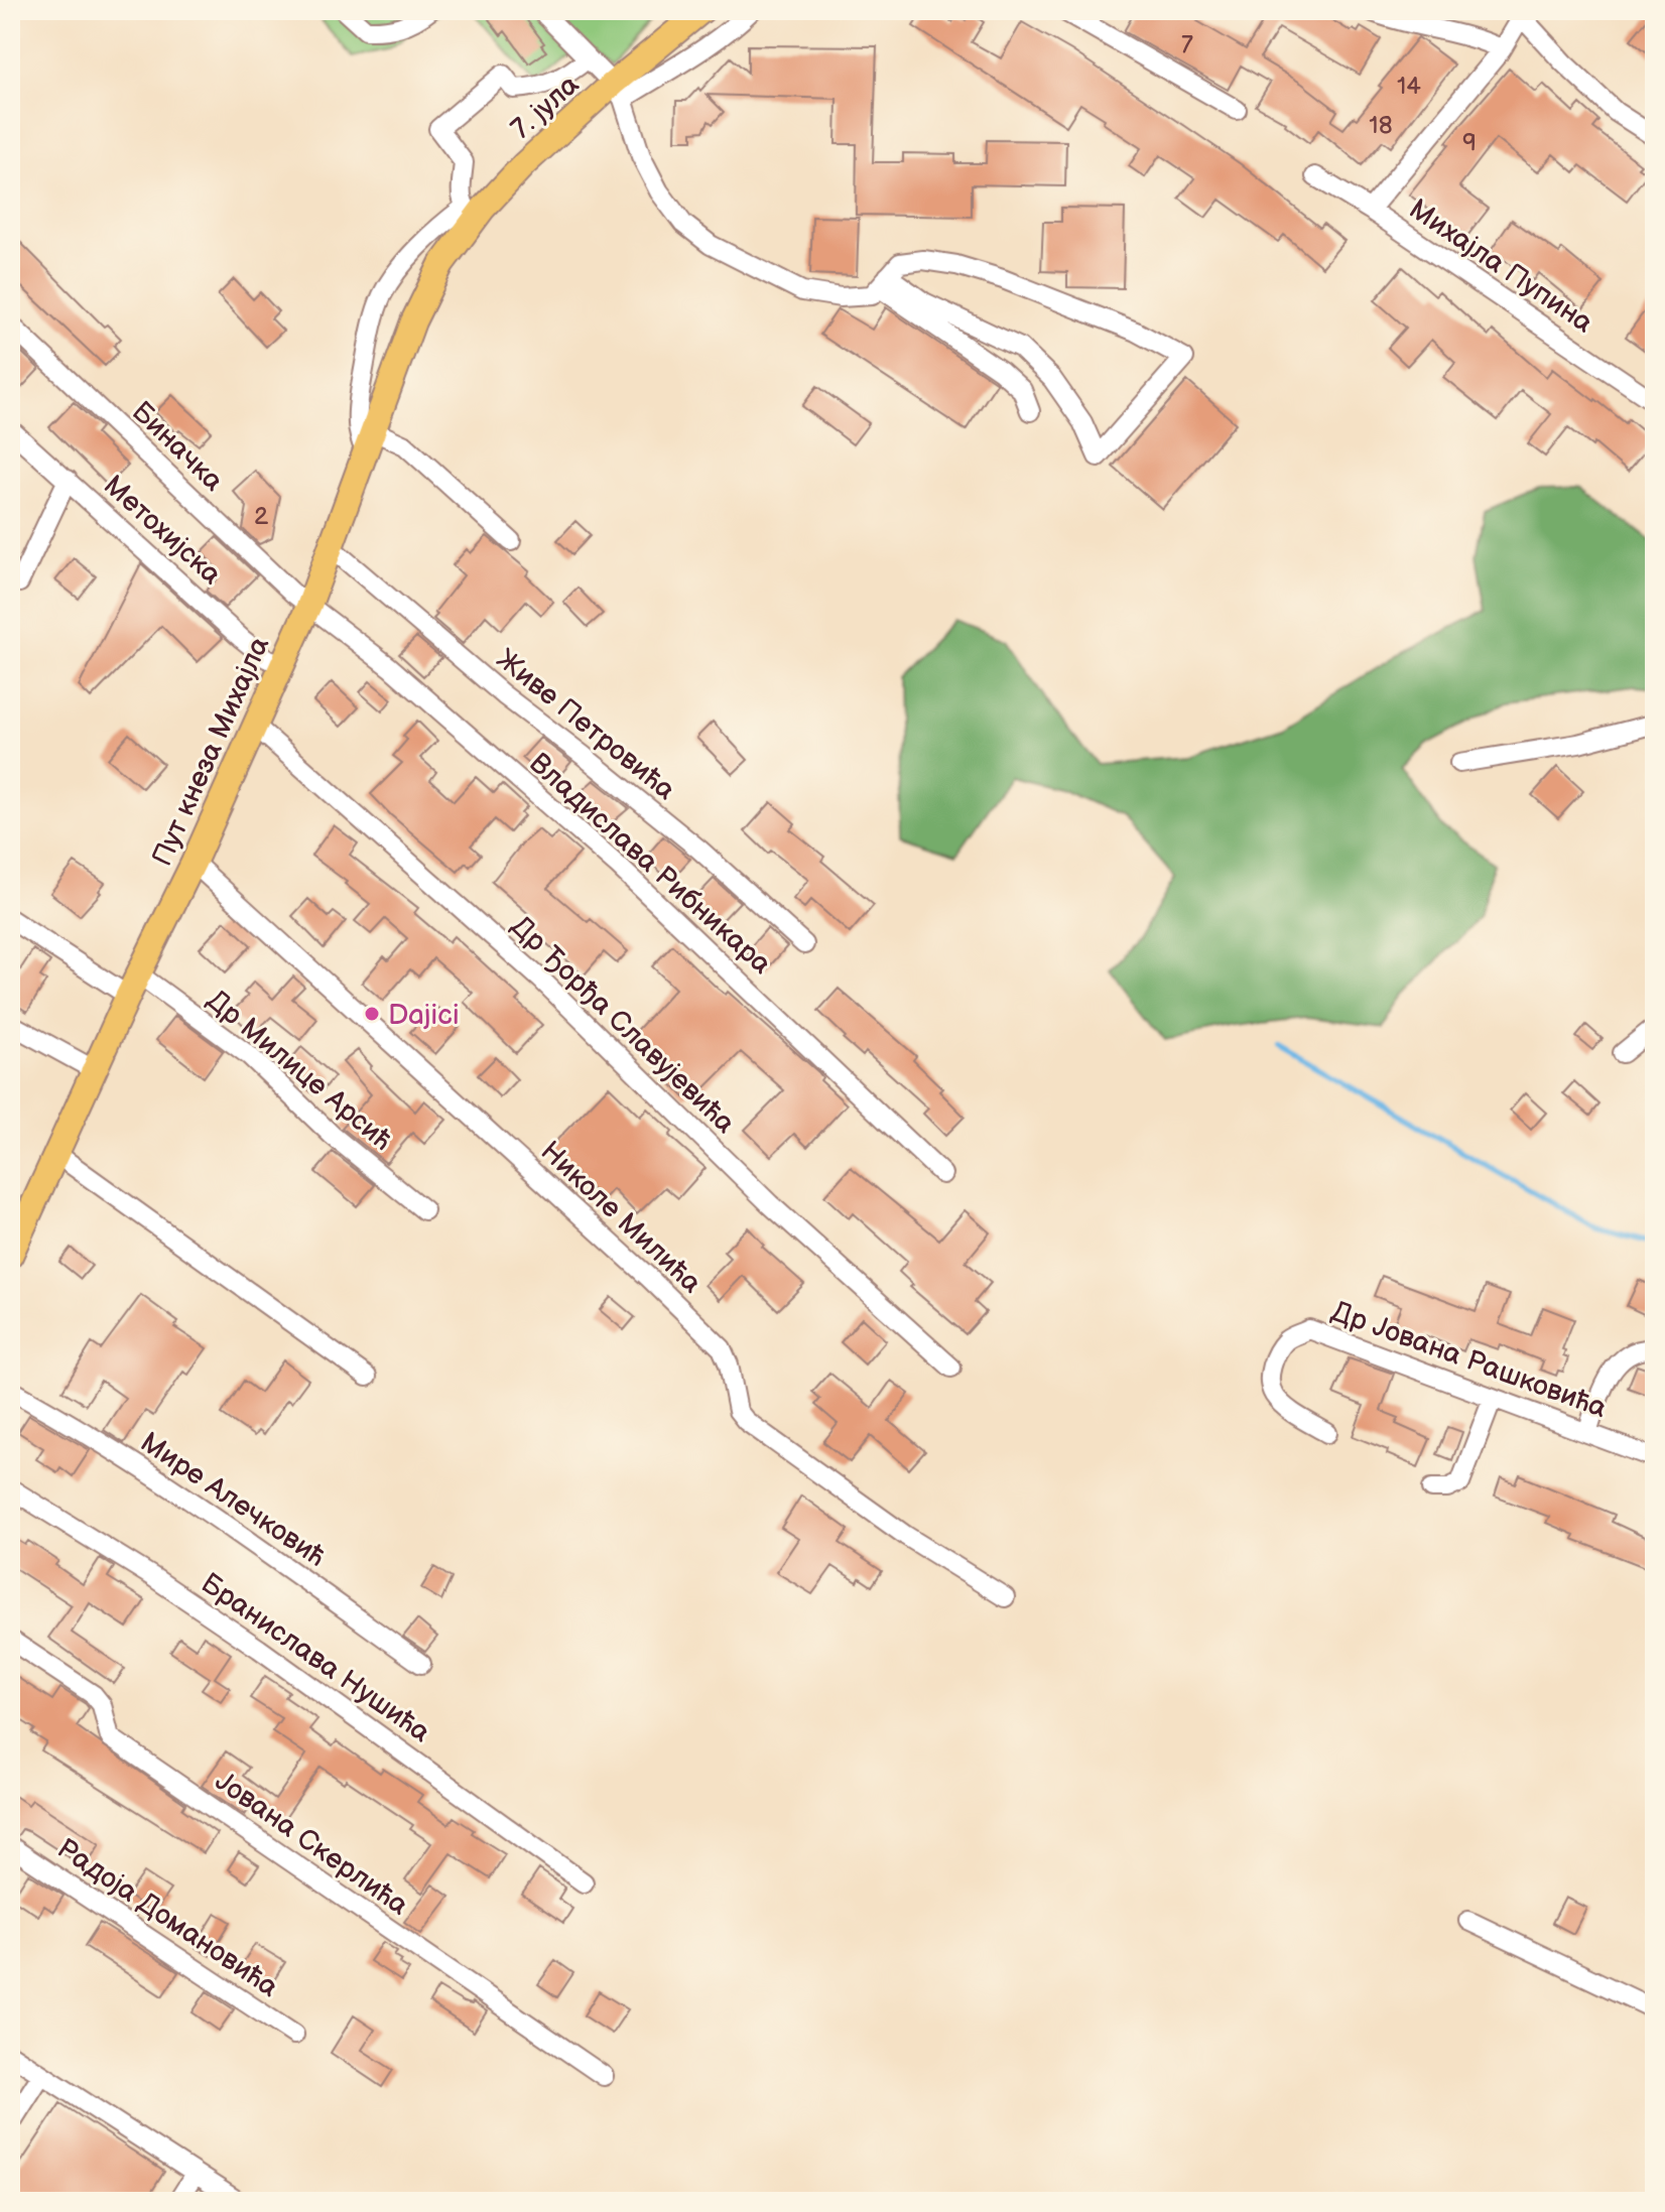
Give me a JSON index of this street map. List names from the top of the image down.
{
  "streets": {
    "main road": ["7. јула", "Пут кнеза Михајла"],
    "street": [
      "Михајла Пупина",
      "Биначка",
      "Метохијска",
      "Живе Петровића",
      "Владислава Рибникара",
      "Др Ђорђа Славујевића",
      "Др Милице Арсић",
      "Николе Милића",
      "Др Јована Рашковића",
      "Мире Алечковић",
      "Бранислава Нушића",
      "Јована Скерлића",
      "Радоја Домановића"
    ]
  },
  "crossings": [
    ["7. јула", "Пут кнеза Михајла"],
    ["Биначка", "Пут кнеза Михајла"],
    ["Биначка", "Владислава Рибникара"],
    ["Метохијска", "Пут кнеза Михајла"],
    ["Живе Петровића", "Пут кнеза Михајла"],
    ["Пут кнеза Михајла", "Владислава Рибникара"],
    ["Пут кнеза Михајла", "Др Ђорђа Славујевића"],
    ["Пут кнеза Михајла", "Др Милице Арсић"],
    ["Пут кнеза Михајла", "Николе Милића"]
  ],
  "places": ["Dajici"],
  "house_numbers": [
    "7",
    "14",
    "18",
    "9",
    "2"
  ]
}
